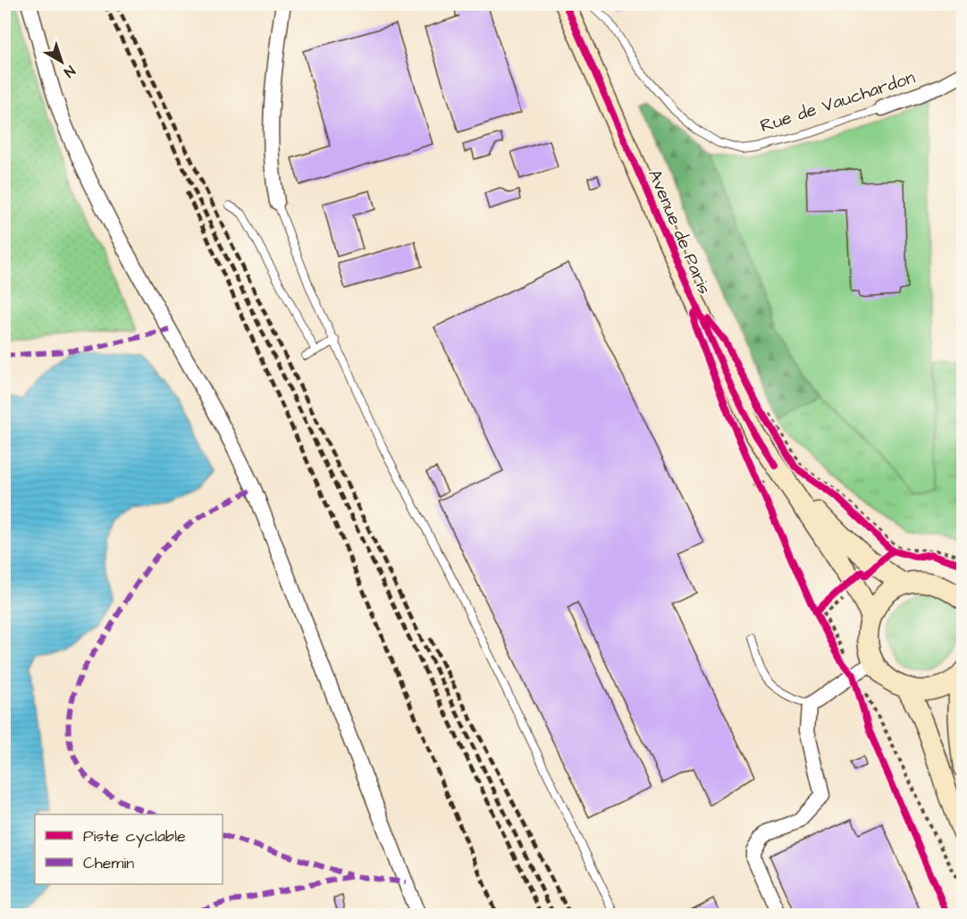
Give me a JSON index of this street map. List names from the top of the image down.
{
  "streets": {
    "main road": ["Avenue de Paris"],
    "street": ["Rue de Vauchardon"]
  },
  "legend": ["Piste cyclable", "Chemin"],
  "north": "bottom right"
}
